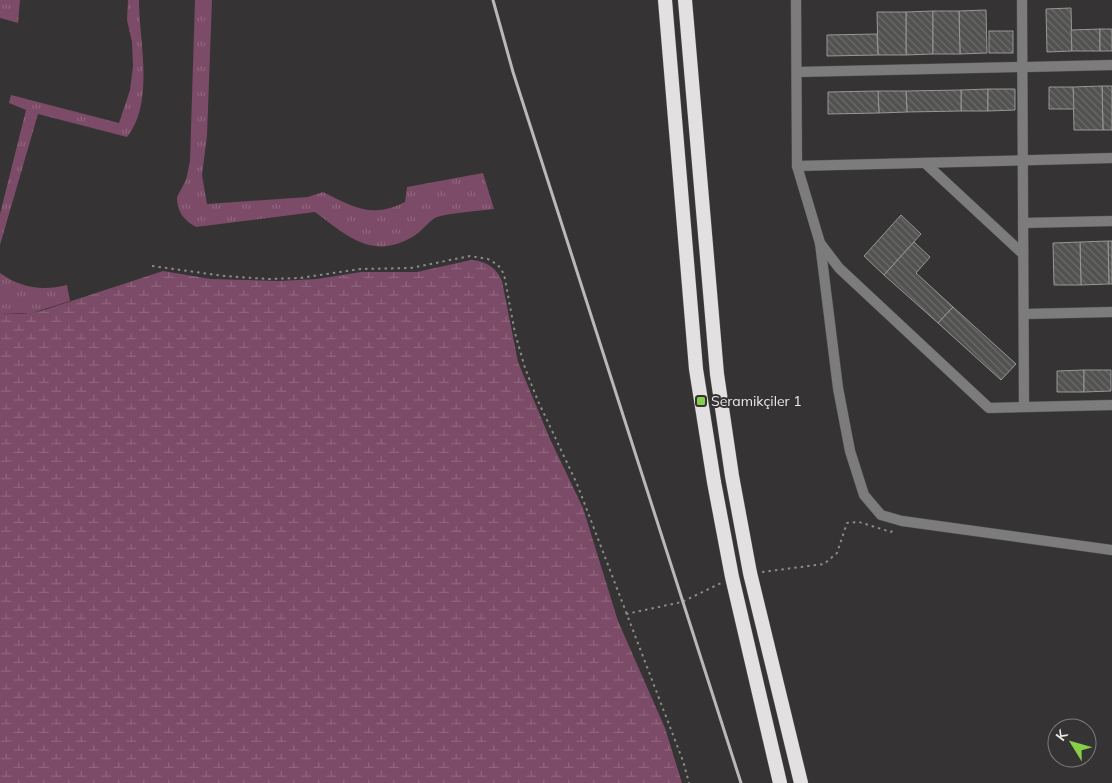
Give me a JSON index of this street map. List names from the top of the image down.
{
  "places": {
    "transit": ["Seramikçiler 1"]
  },
  "north": "top left"
}
